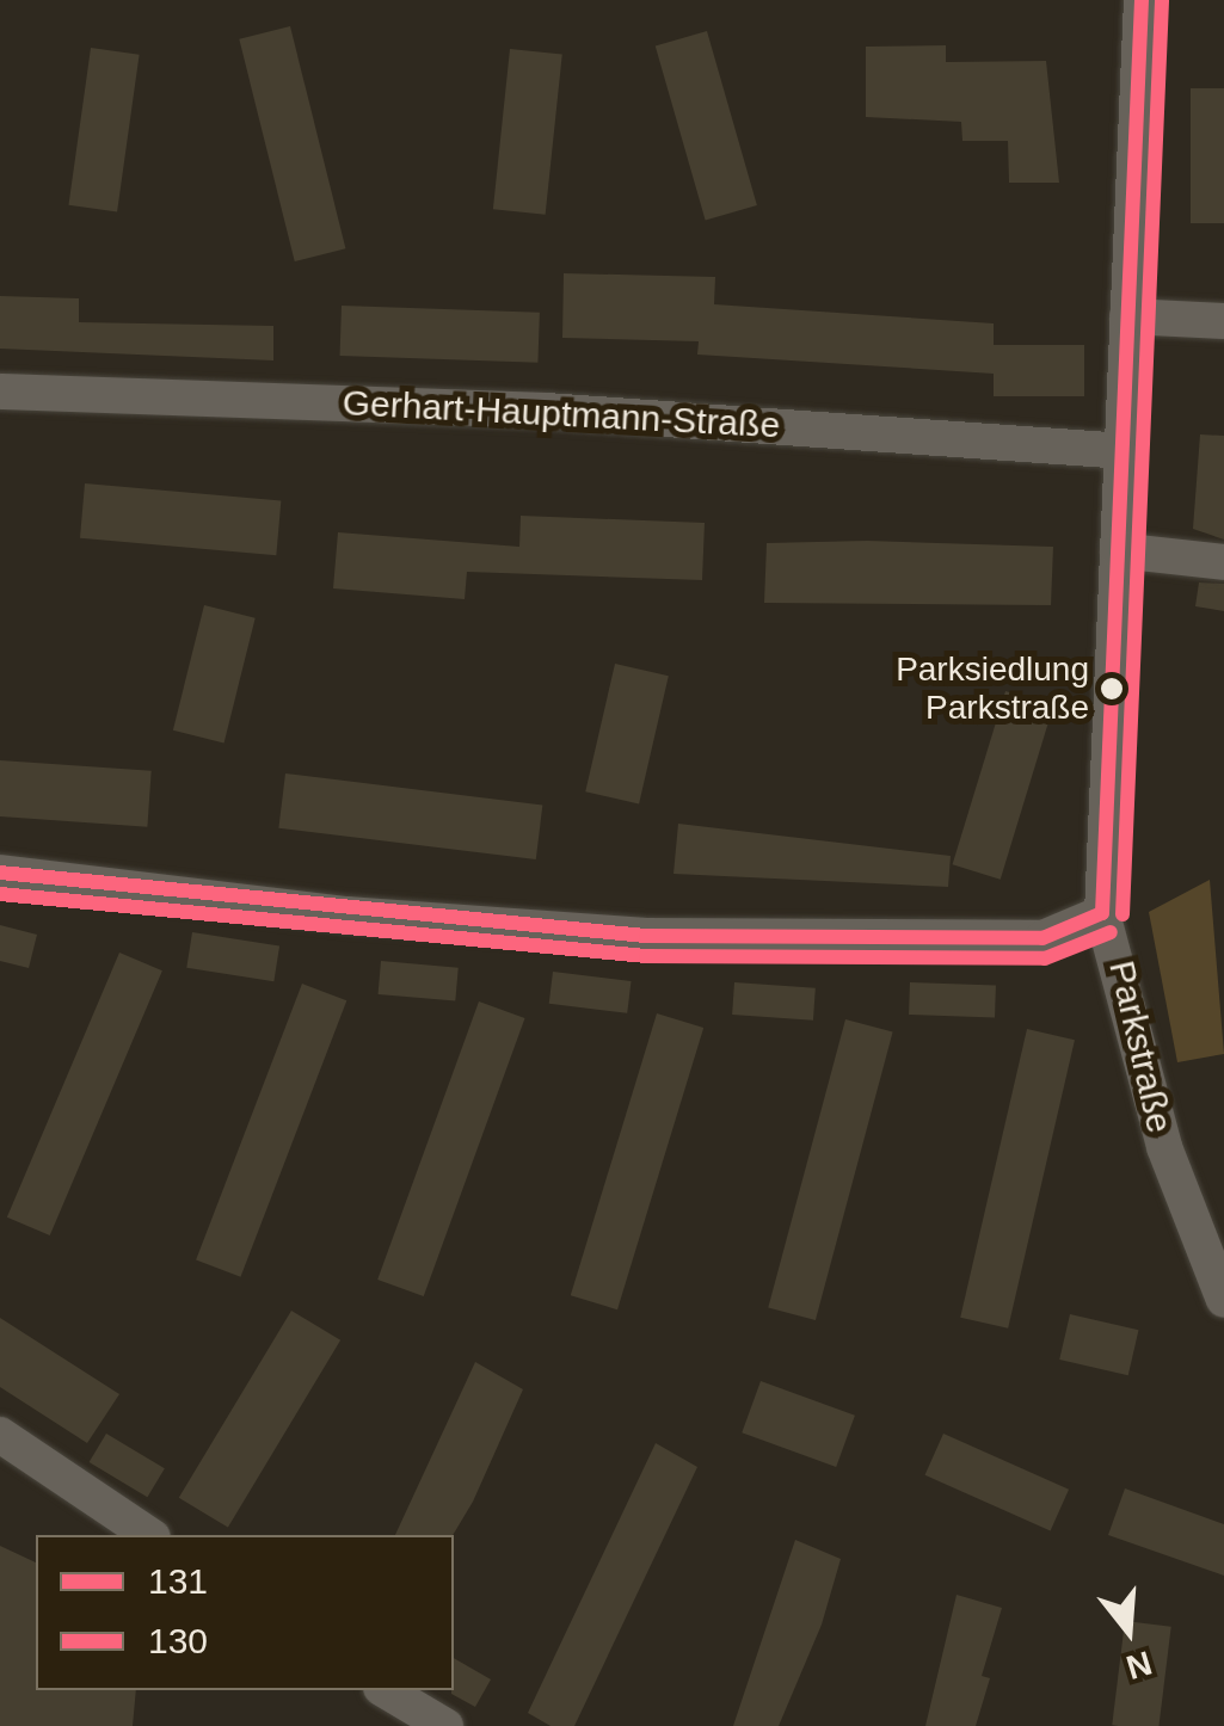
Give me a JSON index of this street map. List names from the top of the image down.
{
  "streets": {
    "street": ["Gerhart-Hauptmann-Straße", "Parkstraße"]
  },
  "crossings": [
    ["Gerhart-Hauptmann-Straße", "Parkstraße"]
  ],
  "places": ["Parksiedlung Parkstraße"],
  "lines": ["transit line 131", "transit line 130"],
  "legend": ["131", "130"],
  "north": "bottom"
}
